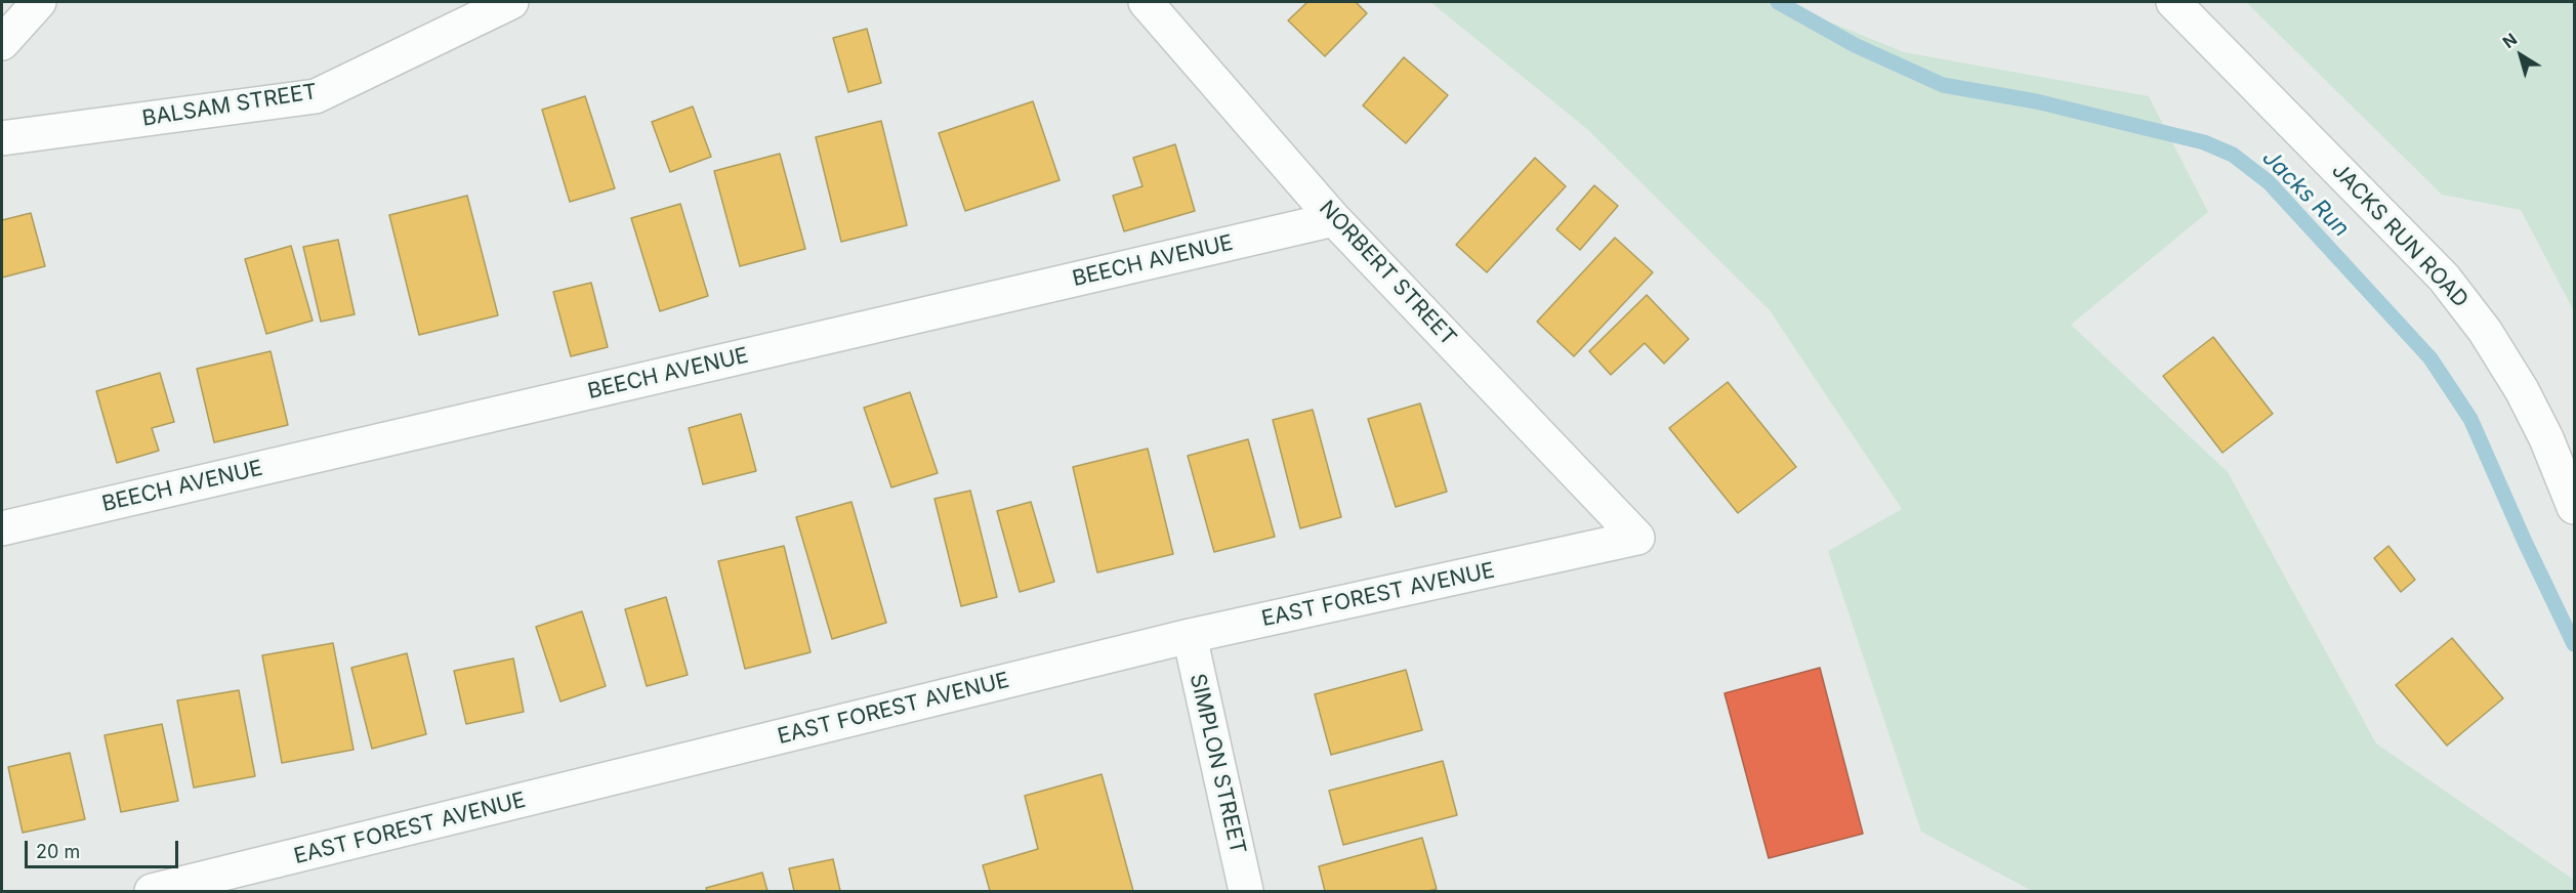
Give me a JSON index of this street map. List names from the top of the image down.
{
  "streets": {
    "street": [
      "BALSAM STREET",
      "JACKS RUN ROAD",
      "BEECH AVENUE",
      "NORBERT STREET",
      "EAST FOREST AVENUE",
      "SIMPLON STREET"
    ]
  },
  "crossings": [
    ["BEECH AVENUE", "NORBERT STREET"],
    ["NORBERT STREET", "EAST FOREST AVENUE"],
    ["EAST FOREST AVENUE", "SIMPLON STREET"]
  ],
  "water": ["Jacks Run"],
  "scale_bar": "20 m",
  "north": "top left"
}
